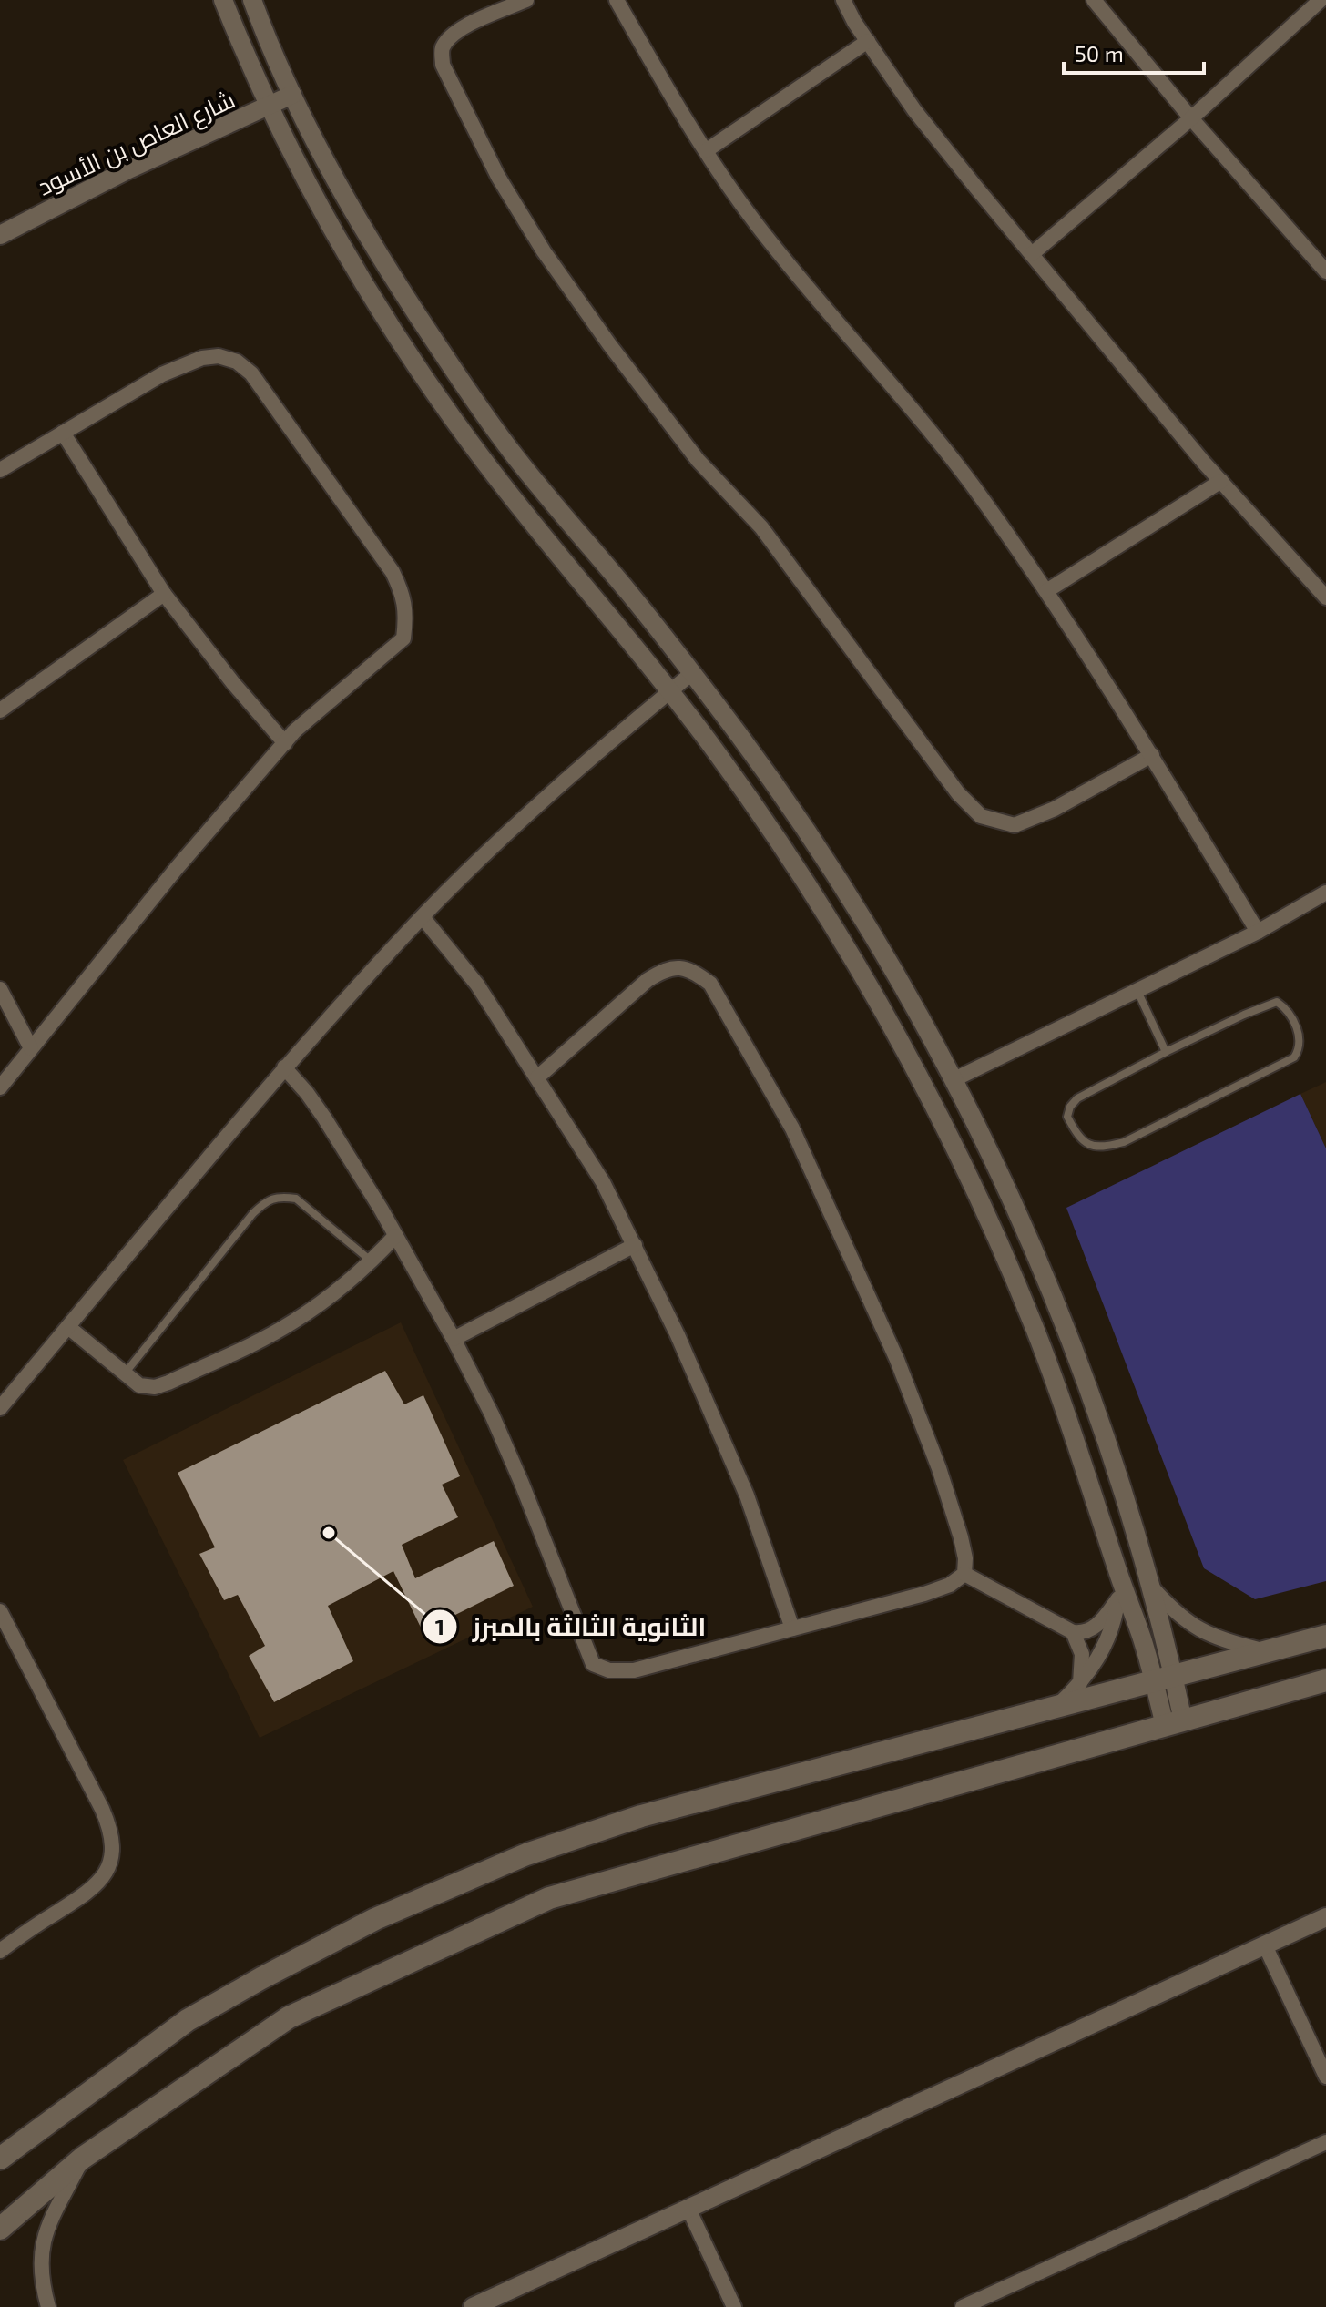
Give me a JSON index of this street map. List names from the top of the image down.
{
  "streets": {
    "street": ["شارع العاص بن الأسود"]
  },
  "places": ["الثانوية الثالثة بالمبرز"],
  "scale_bar": "50 m"
}
